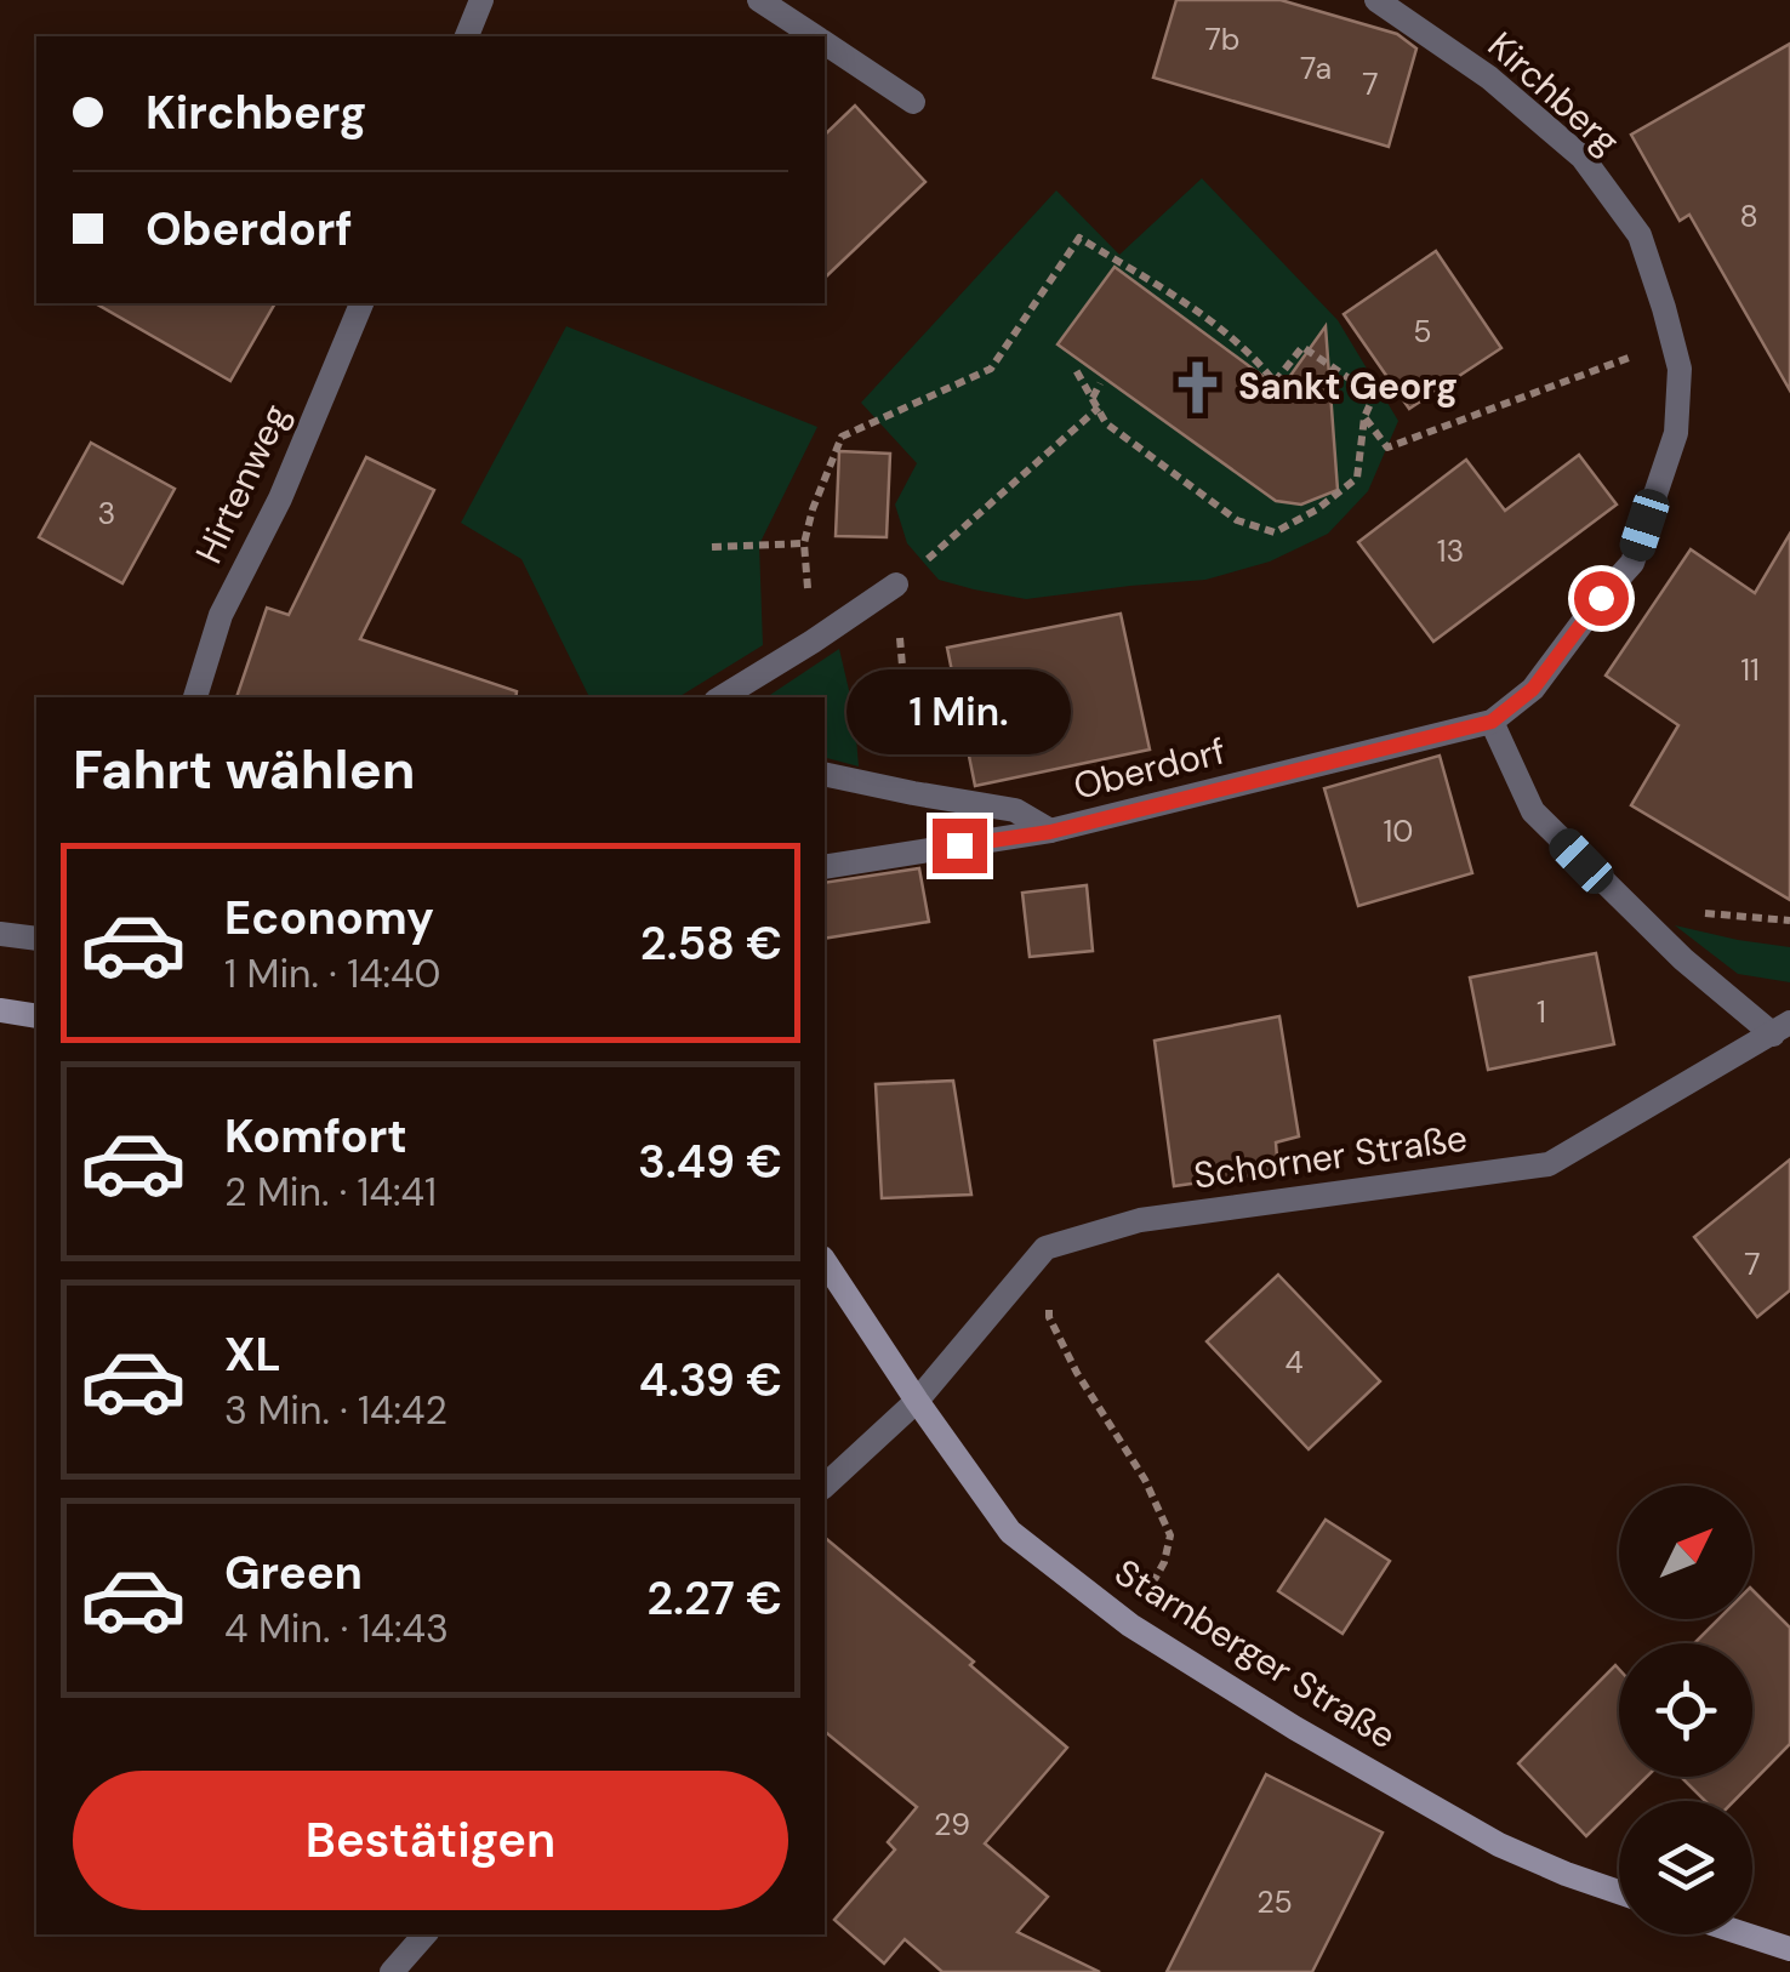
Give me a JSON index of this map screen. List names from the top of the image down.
{
  "streets": {
    "main road": ["Starnberger Straße"],
    "street": [
      "Kirchberg",
      "Hirtenweg",
      "Oberdorf",
      "Schorner Straße"
    ]
  },
  "crossings": [
    ["Kirchberg", "Oberdorf"]
  ],
  "places": {
    "church": ["Sankt Georg"]
  },
  "house_numbers": [
    "7b",
    "7a",
    "7",
    "8",
    "5",
    "3",
    "13",
    "11",
    "10",
    "1",
    "7",
    "4",
    "29",
    "25"
  ],
  "north": "top right",
  "page": {
    "banner": ["Kirchberg", "Oberdorf"],
    "bubble": "1 Min.",
    "heading": "Fahrt wählen",
    "list": [
      {
        "name": "Economy",
        "note": "1 Min. · 14:40",
        "value": "2.58 €"
      },
      {
        "name": "Komfort",
        "note": "2 Min. · 14:41",
        "value": "3.49 €"
      },
      {
        "name": "XL",
        "note": "3 Min. · 14:42",
        "value": "4.39 €"
      },
      {
        "name": "Green",
        "note": "4 Min. · 14:43",
        "value": "2.27 €"
      }
    ],
    "buttons": "Bestätigen"
  }
}
